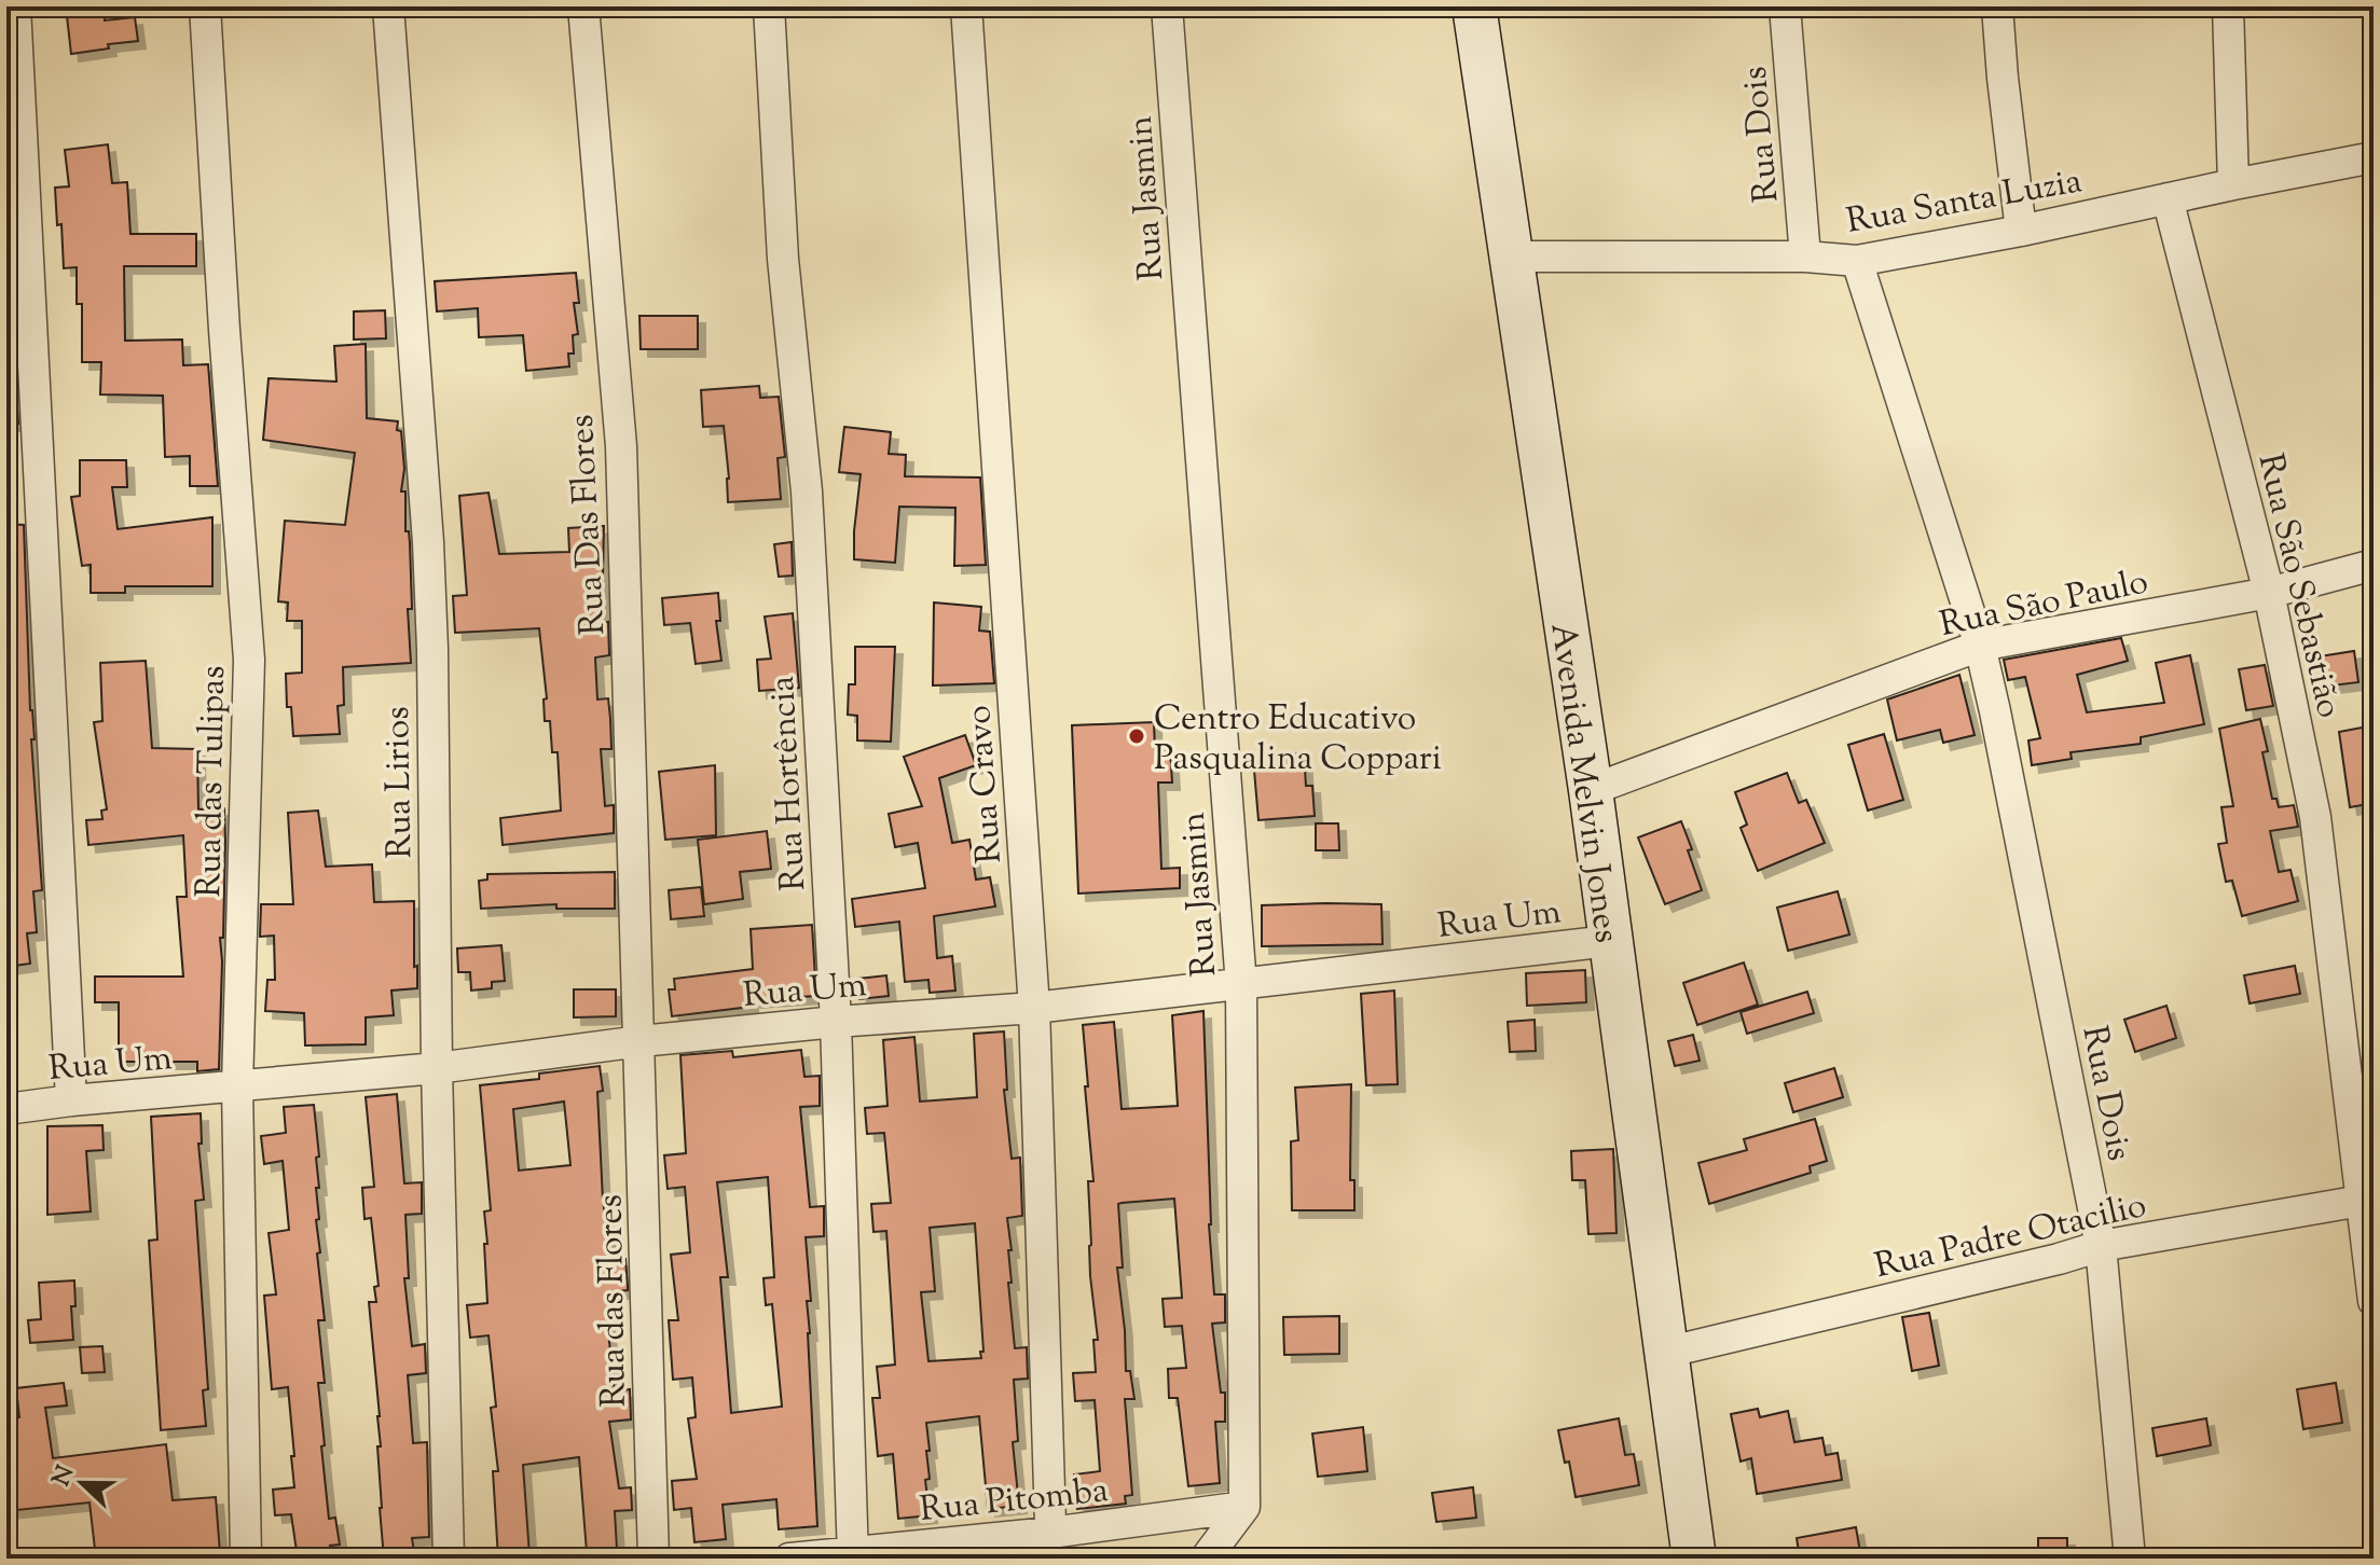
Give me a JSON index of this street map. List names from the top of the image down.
{
  "streets": {
    "main road": ["Avenida Melvin Jones"],
    "street": [
      "Rua Dois",
      "Rua Jasmin",
      "Rua Santa Luzia",
      "Rua Das Flores",
      "Rua São Sebastião",
      "Rua São Paulo",
      "Rua das Tulipas",
      "Rua Lirios",
      "Rua Hortência",
      "Rua Cravo",
      "Rua Um",
      "Rua Padre Otacilio",
      "Rua das Flores",
      "Rua Pitomba"
    ]
  },
  "crossings": [
    ["Rua Dois", "Rua Santa Luzia"],
    ["Rua Dois", "Rua São Paulo"],
    ["Rua Dois", "Rua Padre Otacilio"],
    ["Rua Jasmin", "Rua Um"],
    ["Rua Jasmin", "Rua Pitomba"],
    ["Rua Santa Luzia", "Rua São Sebastião"],
    ["Rua Santa Luzia", "Avenida Melvin Jones"],
    ["Rua Das Flores", "Rua Um"],
    ["Rua Das Flores", "Rua das Flores"],
    ["Rua São Sebastião", "Rua São Paulo"],
    ["Rua São Sebastião", "Rua Padre Otacilio"],
    ["Rua São Paulo", "Avenida Melvin Jones"],
    ["Rua das Tulipas", "Rua Um"],
    ["Rua Lirios", "Rua Um"],
    ["Avenida Melvin Jones", "Rua Um"],
    ["Avenida Melvin Jones", "Rua Padre Otacilio"],
    ["Rua Hortência", "Rua Um"],
    ["Rua Hortência", "Rua Pitomba"],
    ["Rua Cravo", "Rua Um"],
    ["Rua Cravo", "Rua Pitomba"],
    ["Rua Um", "Rua das Flores"]
  ],
  "places": ["Centro Educativo Pasqualina Coppari"],
  "north": "left"
}
